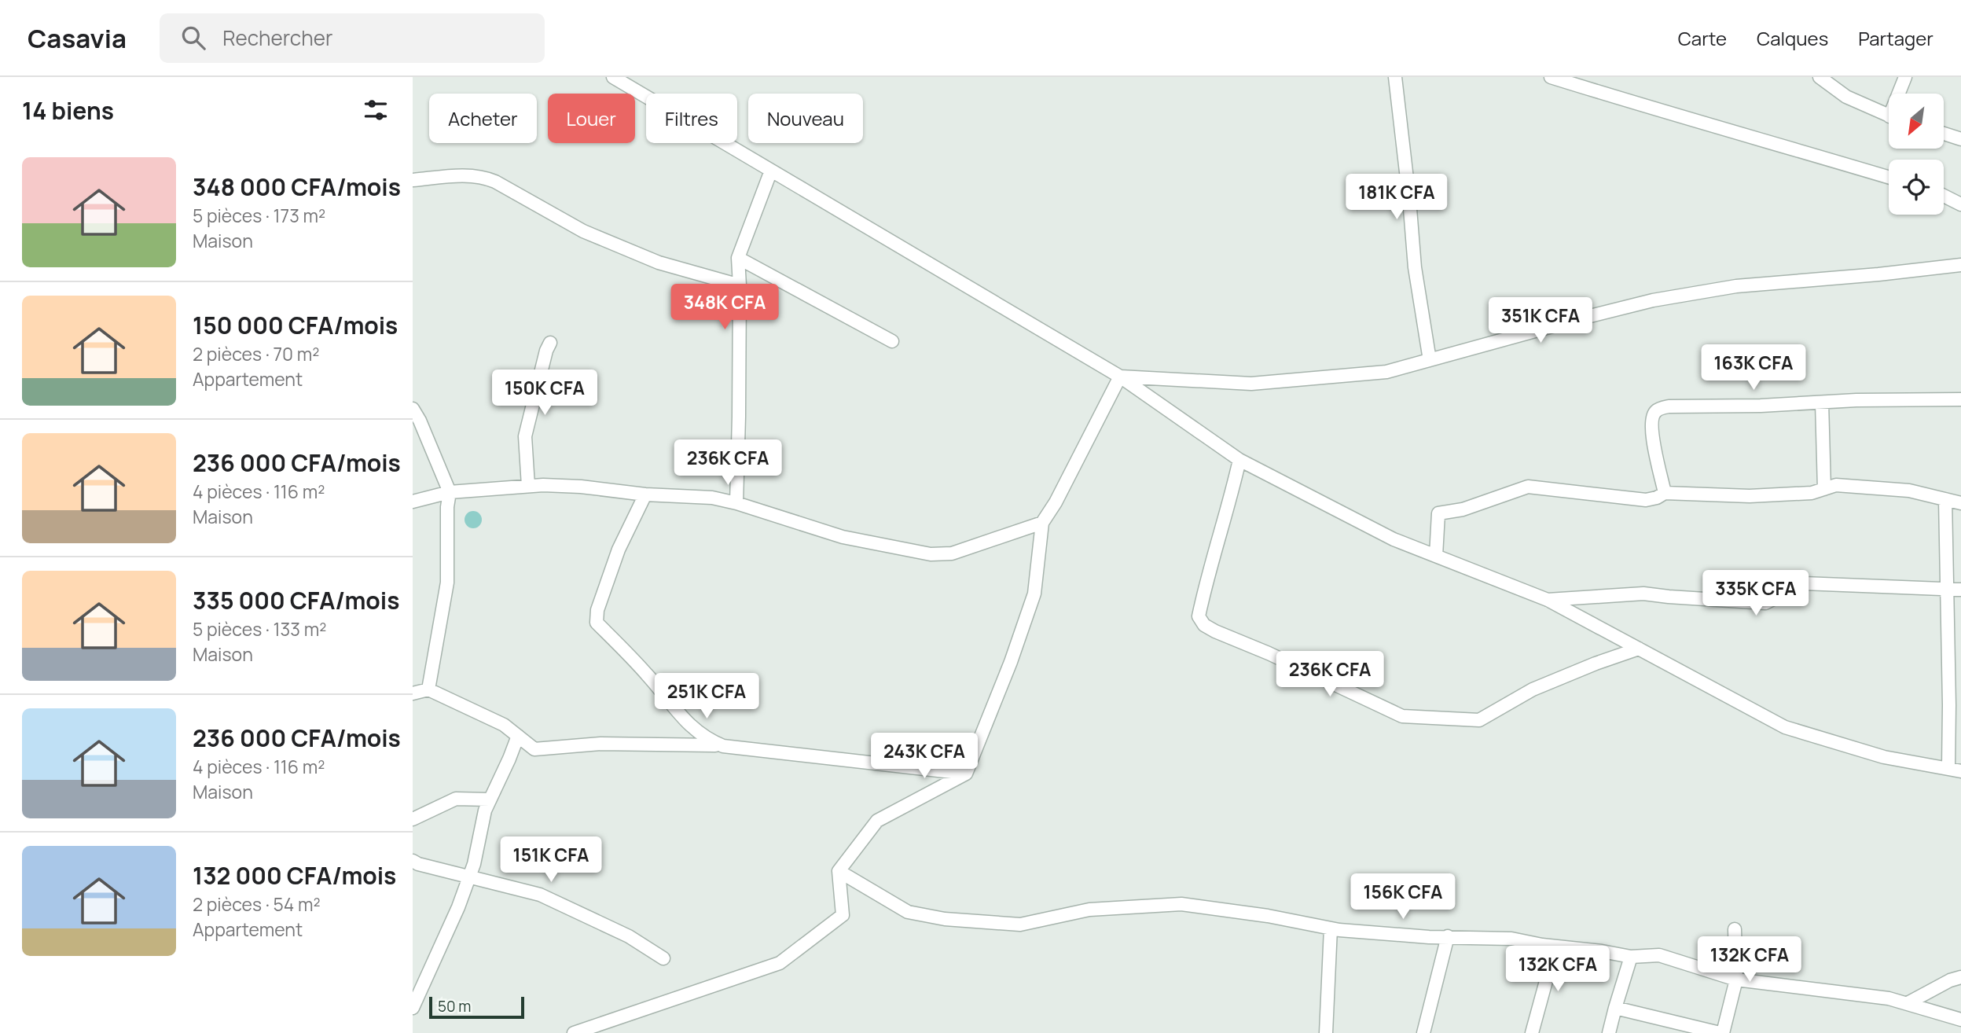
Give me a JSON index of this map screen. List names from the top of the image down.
{
  "scale_bar": "50 m",
  "north": "bottom left",
  "page": {
    "header": "Casavia",
    "search": "Rechercher",
    "nav": ["Carte", "Calques", "Partager"],
    "heading": "14 biens",
    "chip": [
      "Acheter",
      "Louer",
      "Filtres",
      "Nouveau"
    ],
    "list": [
      {
        "name": "348 000 CFA/mois",
        "note": "5 pièces · 173 m² · Maison"
      },
      {
        "name": "150 000 CFA/mois",
        "note": "2 pièces · 70 m² · Appartement"
      },
      {
        "name": "236 000 CFA/mois",
        "note": "4 pièces · 116 m² · Maison"
      },
      {
        "name": "335 000 CFA/mois",
        "note": "5 pièces · 133 m² · Maison"
      },
      {
        "name": "236 000 CFA/mois",
        "note": "4 pièces · 116 m² · Maison"
      },
      {
        "name": "132 000 CFA/mois",
        "note": "2 pièces · 54 m² · Appartement"
      }
    ],
    "price": [
      "181K CFA",
      "348K CFA",
      "351K CFA",
      "163K CFA",
      "150K CFA",
      "236K CFA",
      "335K CFA",
      "236K CFA",
      "251K CFA",
      "243K CFA",
      "151K CFA",
      "156K CFA",
      "132K CFA",
      "132K CFA"
    ],
    "scale": "50 m"
  }
}
